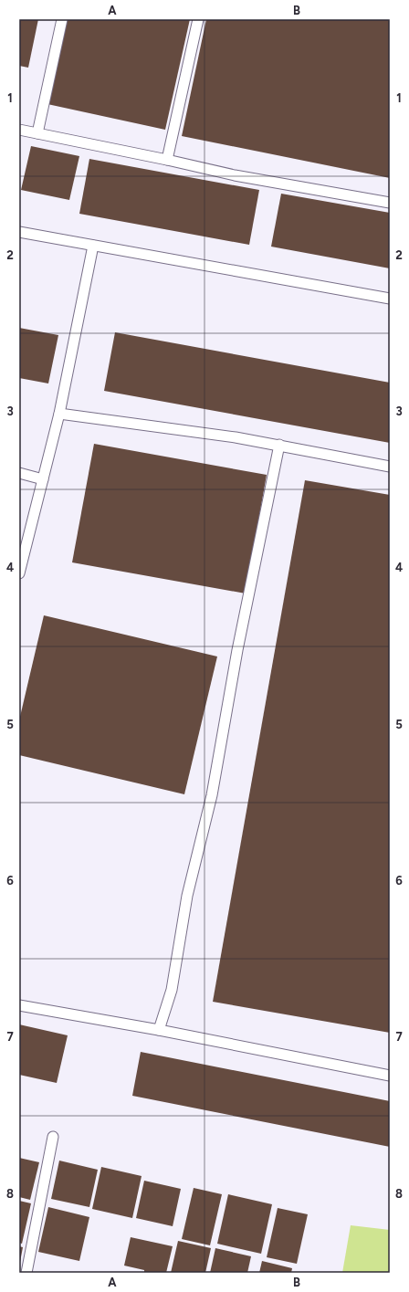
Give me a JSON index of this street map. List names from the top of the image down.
{
  "grid": {
    "columns": ["A", "B"],
    "rows": [
      "1",
      "2",
      "3",
      "4",
      "5",
      "6",
      "7",
      "8"
    ]
  }
}
